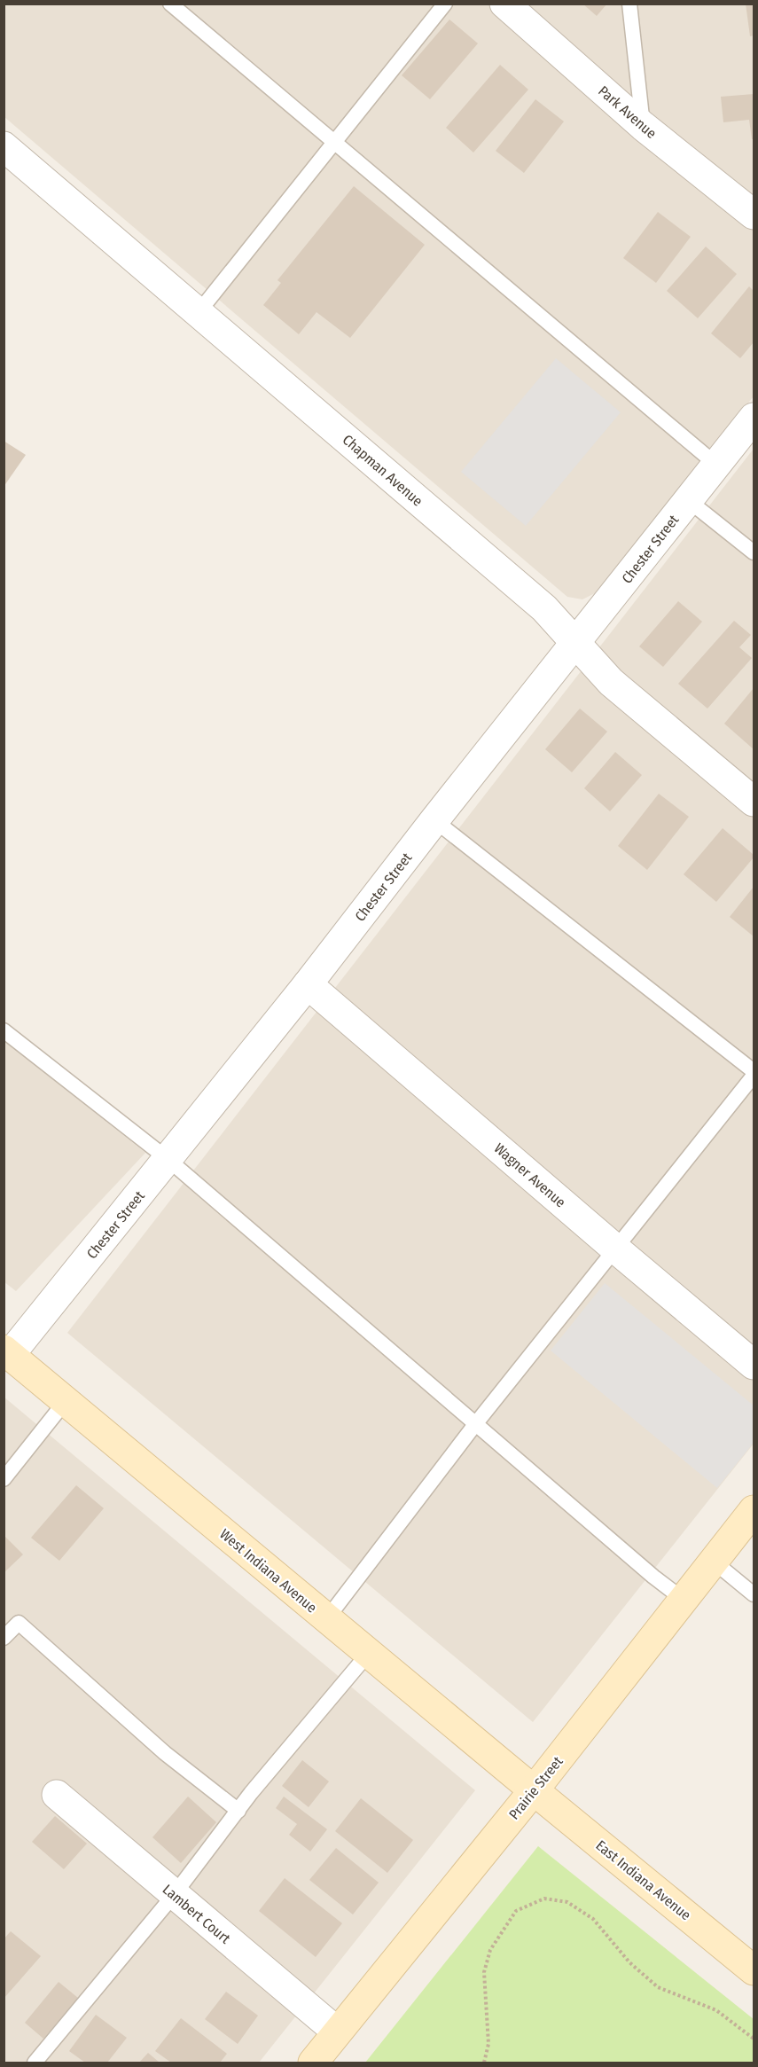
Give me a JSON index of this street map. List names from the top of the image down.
{
  "streets": {
    "street": [
      "Park Avenue",
      "Chapman Avenue",
      "Chester Street",
      "Wagner Avenue",
      "West Indiana Avenue",
      "Prairie Street",
      "East Indiana Avenue",
      "Lambert Court"
    ]
  },
  "crossings": [
    ["Chapman Avenue", "Chester Street"],
    ["Chester Street", "Wagner Avenue"],
    ["Chester Street", "West Indiana Avenue"],
    ["West Indiana Avenue", "Prairie Street"],
    ["West Indiana Avenue", "East Indiana Avenue"],
    ["Prairie Street", "East Indiana Avenue"],
    ["Prairie Street", "Lambert Court"]
  ]
}
